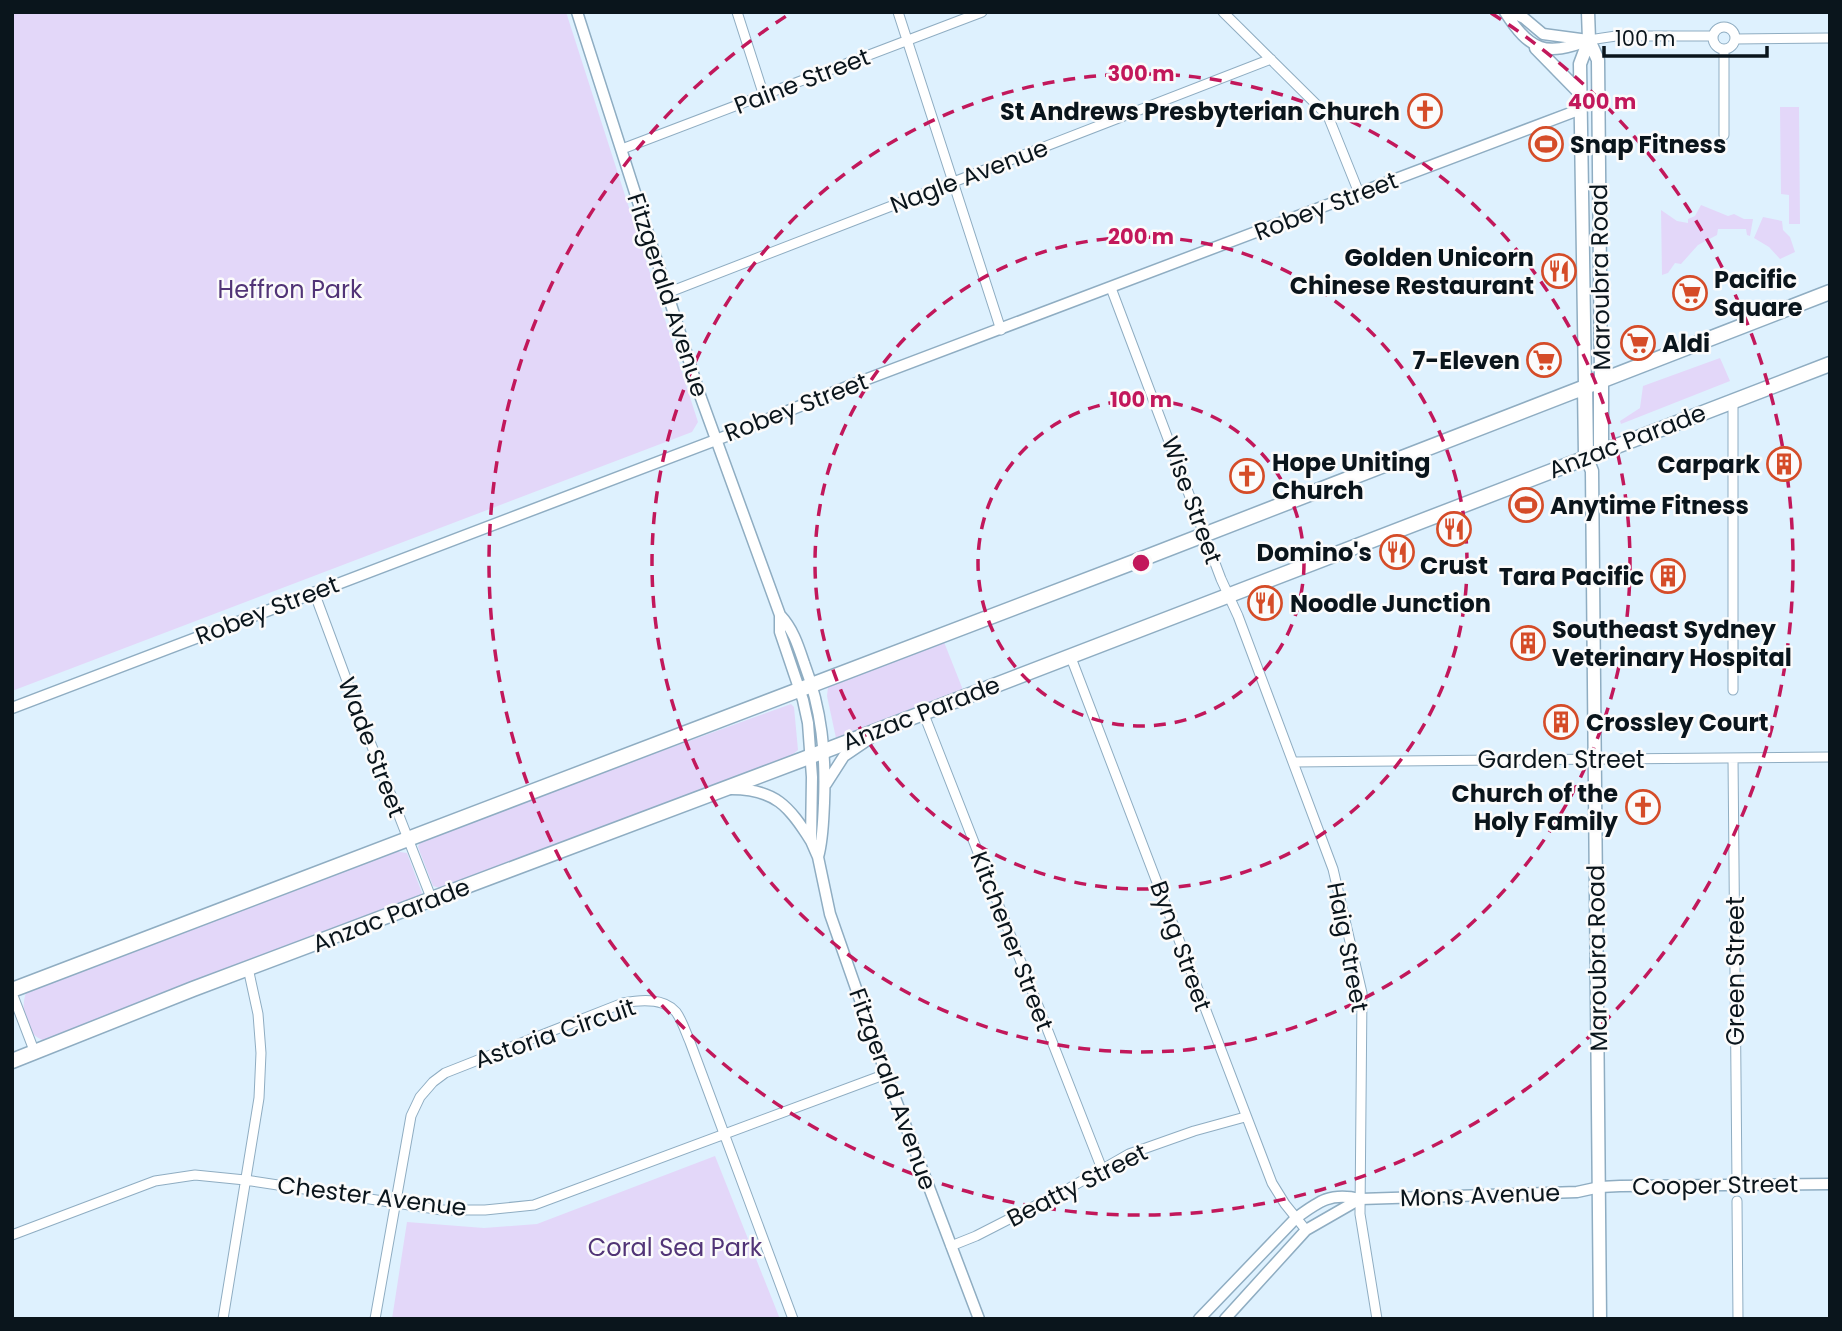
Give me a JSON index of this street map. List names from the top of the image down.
{
  "streets": {
    "main road": ["Maroubra Road", "Anzac Parade"],
    "street": [
      "Paine Street",
      "Nagle Avenue",
      "Robey Street",
      "Fitzgerald Avenue",
      "Wise Street",
      "Wade Street",
      "Garden Street",
      "Kitchener Street",
      "Byng Street",
      "Haig Street",
      "Green Street",
      "Astoria Circuit",
      "Beatty Street",
      "Cooper Street",
      "Mons Avenue",
      "Chester Avenue"
    ]
  },
  "crossings": [
    ["Paine Street", "Fitzgerald Avenue"],
    ["Nagle Avenue", "Fitzgerald Avenue"],
    ["Robey Street", "Maroubra Road"],
    ["Robey Street", "Fitzgerald Avenue"],
    ["Robey Street", "Wise Street"],
    ["Robey Street", "Wade Street"],
    ["Maroubra Road", "Anzac Parade"],
    ["Maroubra Road", "Garden Street"],
    ["Maroubra Road", "Cooper Street"],
    ["Maroubra Road", "Mons Avenue"],
    ["Fitzgerald Avenue", "Anzac Parade"],
    ["Fitzgerald Avenue", "Beatty Street"],
    ["Fitzgerald Avenue", "Chester Avenue"],
    ["Anzac Parade", "Wise Street"],
    ["Anzac Parade", "Wade Street"],
    ["Anzac Parade", "Kitchener Street"],
    ["Anzac Parade", "Byng Street"],
    ["Anzac Parade", "Haig Street"],
    ["Wise Street", "Haig Street"],
    ["Garden Street", "Haig Street"],
    ["Garden Street", "Green Street"],
    ["Kitchener Street", "Beatty Street"],
    ["Byng Street", "Beatty Street"],
    ["Byng Street", "Mons Avenue"],
    ["Haig Street", "Mons Avenue"],
    ["Green Street", "Cooper Street"],
    ["Astoria Circuit", "Chester Avenue"],
    ["Cooper Street", "Mons Avenue"]
  ],
  "parks": ["Heffron Park", "Coral Sea Park"],
  "places": {
    "church": ["St Andrews Presbyterian Church", "Hope Uniting Church", "Church of the Holy Family"],
    "sports": ["Snap Fitness", "Anytime Fitness"],
    "restaurant": [
      "Golden Unicorn Chinese Restaurant",
      "Crust",
      "Domino's",
      "Noodle Junction"
    ],
    "supermarket": ["Pacific Square", "Aldi", "7-Eleven"],
    "building": [
      "Carpark",
      "Tara Pacific",
      "Southeast Sydney Veterinary Hospital",
      "Crossley Court"
    ]
  },
  "scale_bar": "100 m",
  "rings": [
    "300 m",
    "400 m",
    "200 m",
    "100 m"
  ]
}
